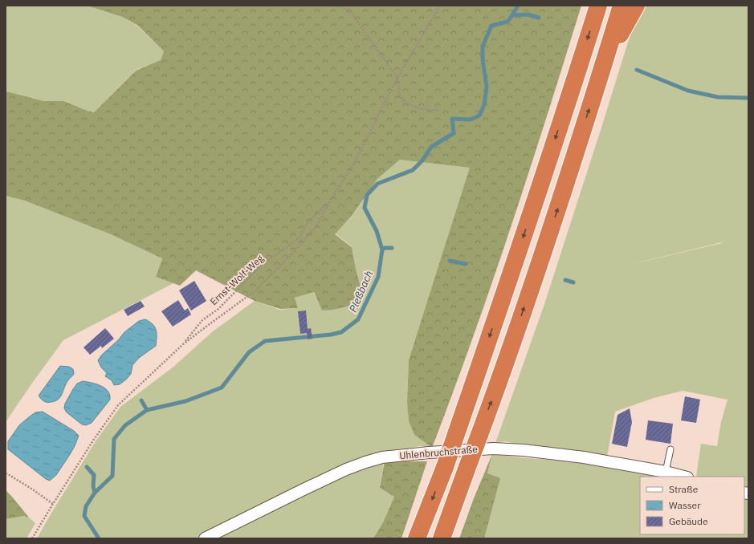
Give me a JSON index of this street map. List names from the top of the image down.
{
  "streets": {
    "street": ["Uhlenbruchstraße"],
    "path": ["Ernst-Wolf-Weg"]
  },
  "water": ["Pleßbach"],
  "legend": ["Straße", "Wasser", "Gebäude"]
}
